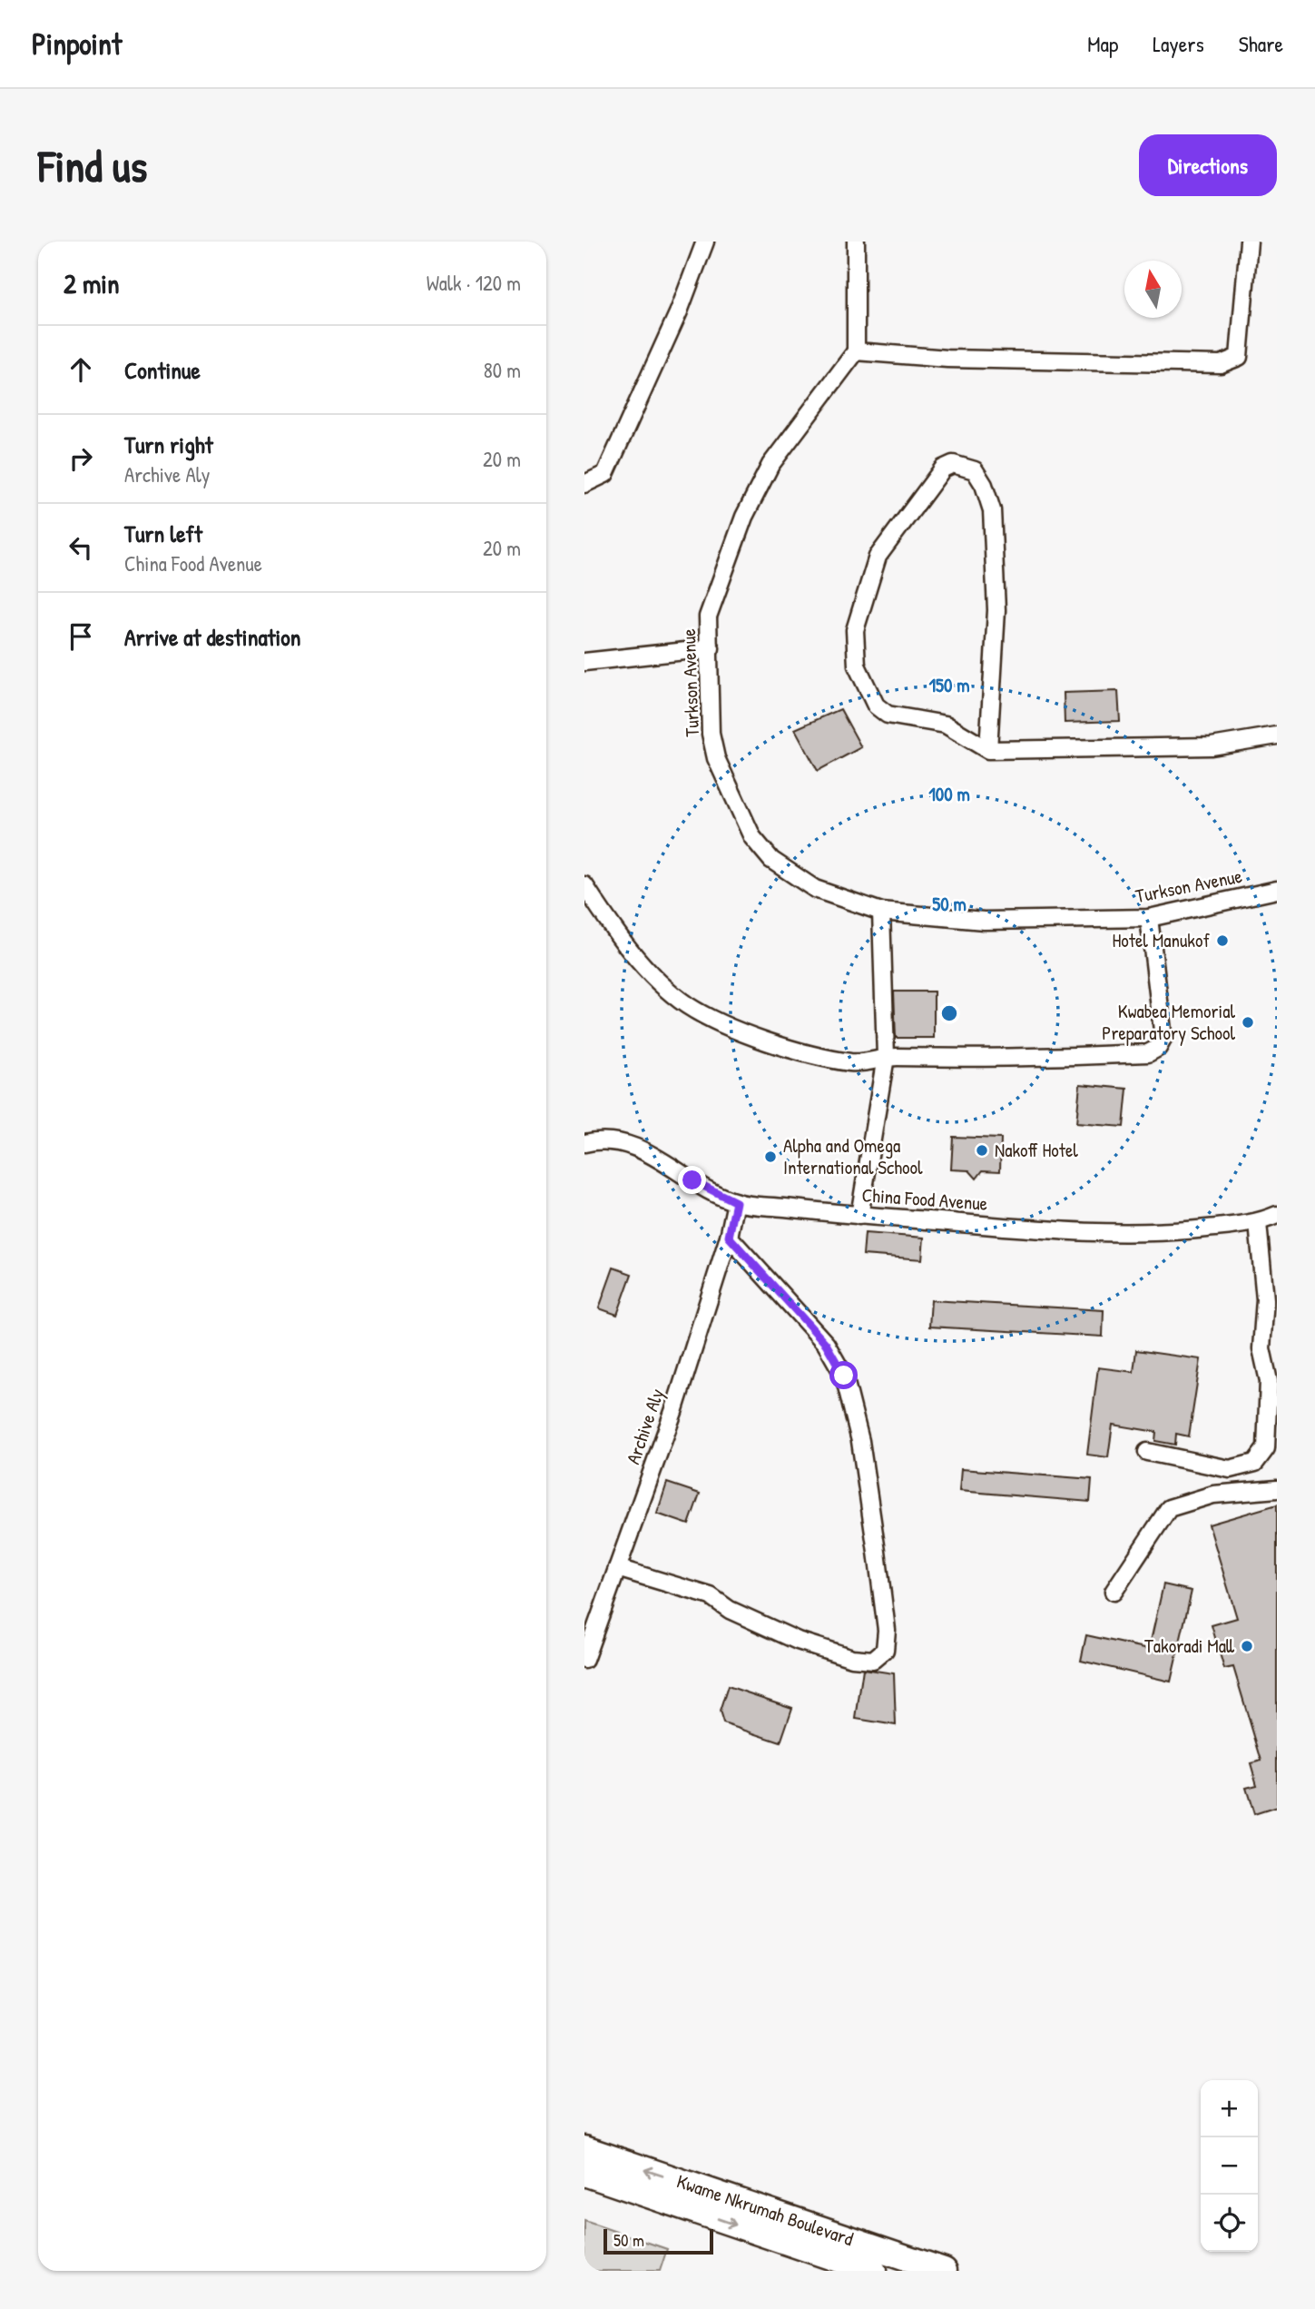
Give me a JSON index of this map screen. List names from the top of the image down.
{
  "streets": {
    "highway": ["Kwame Nkrumah Boulevard"],
    "street": ["Turkson Avenue", "China Food Avenue", "Archive Aly"]
  },
  "crossings": [
    ["China Food Avenue", "Archive Aly"]
  ],
  "places": [
    "Hotel Manukof",
    "Kwabea Memorial Preparatory School",
    "Nakoff Hotel",
    "Alpha and Omega International School",
    "Takoradi Mall"
  ],
  "scale_bar": "50 m",
  "north": "top",
  "page": {
    "header": "Pinpoint",
    "nav": ["Map", "Layers", "Share"],
    "buttons": "Directions",
    "title": "Find us",
    "heading": ["2 min", "Walk · 120 m"],
    "list": [
      ["Continue", "80 m"],
      ["Turn right", "Archive Aly", "20 m"],
      ["Turn left", "China Food Avenue", "20 m"],
      "Arrive at destination"
    ],
    "map_buttons": ["+", "−"],
    "scale": "50 m"
  },
  "rings": ["150 m", "100 m", "50 m"]
}
